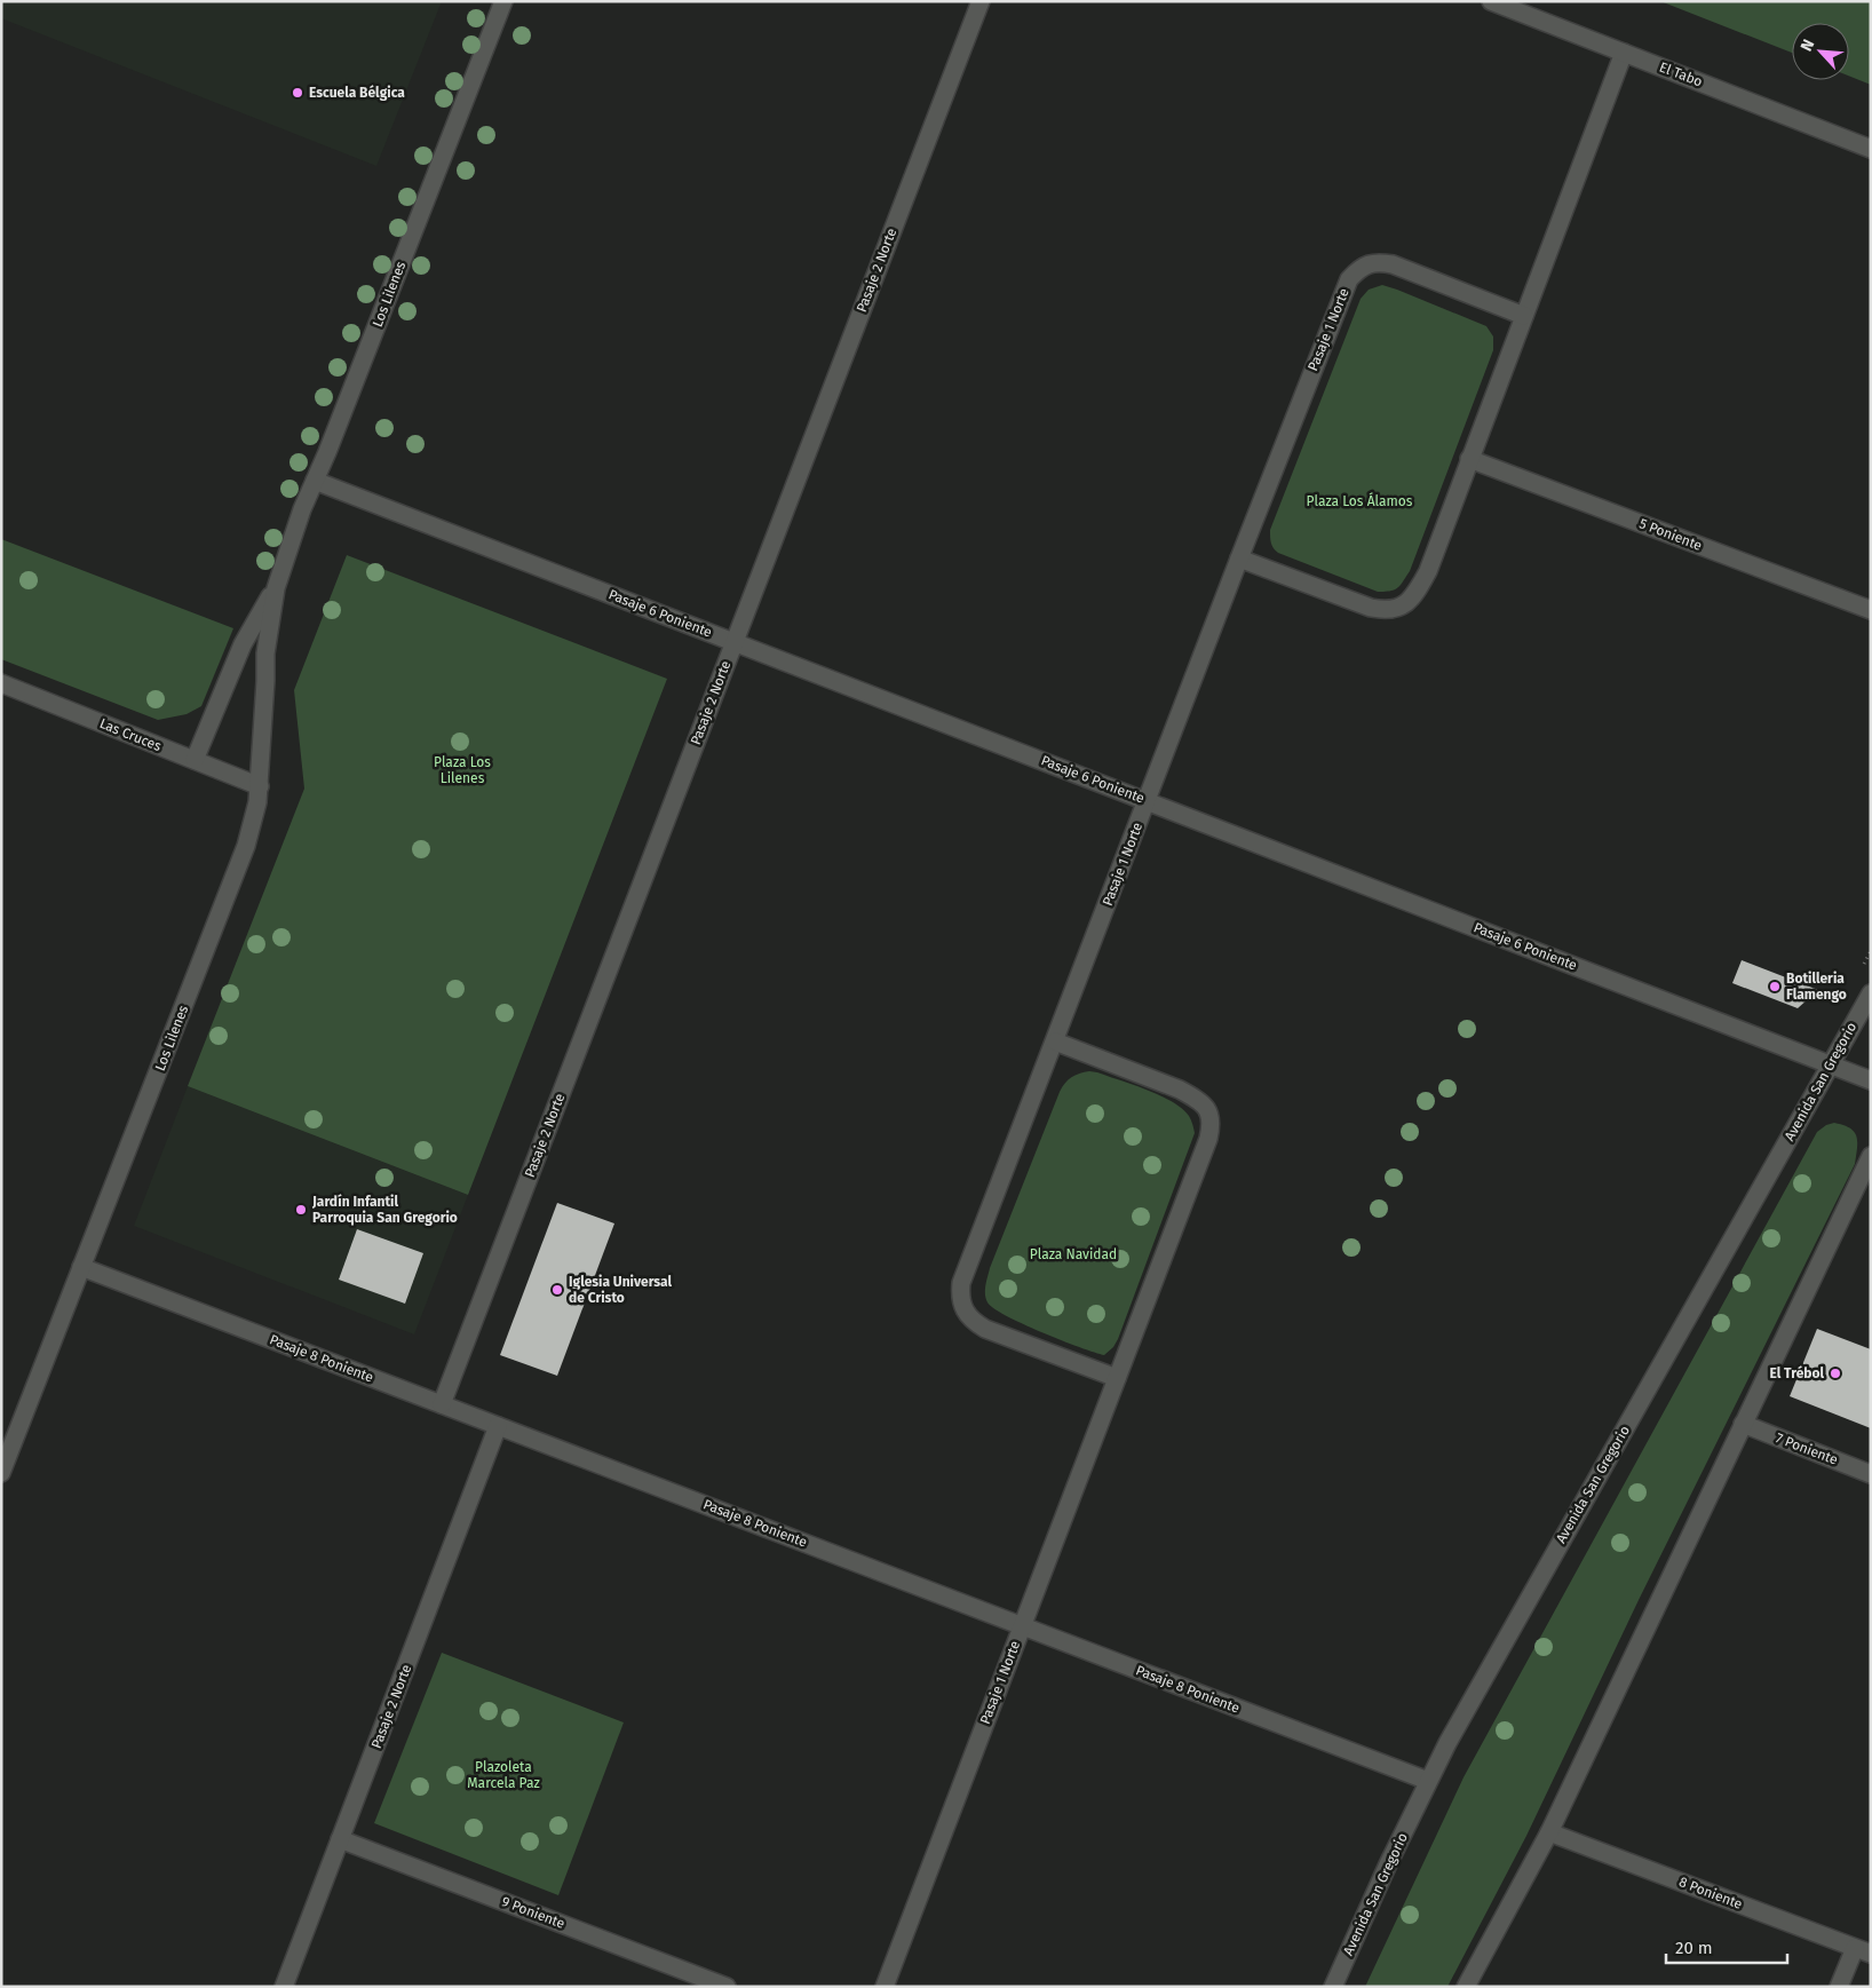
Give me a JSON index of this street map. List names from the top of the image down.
{
  "streets": {
    "street": [
      "El Tabo",
      "Pasaje 2 Norte",
      "Los Lilenes",
      "Pasaje 1 Norte",
      "5 Poniente",
      "Pasaje 6 Poniente",
      "Las Cruces",
      "Avenida San Gregorio",
      "Pasaje 8 Poniente",
      "7 Poniente",
      "8 Poniente",
      "9 Poniente"
    ]
  },
  "crossings": [
    ["Pasaje 2 Norte", "Pasaje 6 Poniente"],
    ["Pasaje 2 Norte", "Pasaje 8 Poniente"],
    ["Pasaje 2 Norte", "9 Poniente"],
    ["Los Lilenes", "Pasaje 6 Poniente"],
    ["Los Lilenes", "Las Cruces"],
    ["Los Lilenes", "Pasaje 8 Poniente"],
    ["Pasaje 1 Norte", "Pasaje 6 Poniente"],
    ["Pasaje 1 Norte", "Pasaje 8 Poniente"],
    ["Pasaje 6 Poniente", "Avenida San Gregorio"],
    ["Avenida San Gregorio", "Pasaje 8 Poniente"]
  ],
  "parks": [
    "Plaza Los Álamos",
    "Plaza Los Lilenes",
    "Plaza Navidad",
    "Plazoleta Marcela Paz"
  ],
  "places": [
    "Escuela Bélgica",
    "Botilleria Flamengo",
    "Jardín Infantil Parroquia San Gregorio",
    "Iglesia Universal de Cristo",
    "El Trébol"
  ],
  "scale_bar": "20 m",
  "north": "top left"
}
